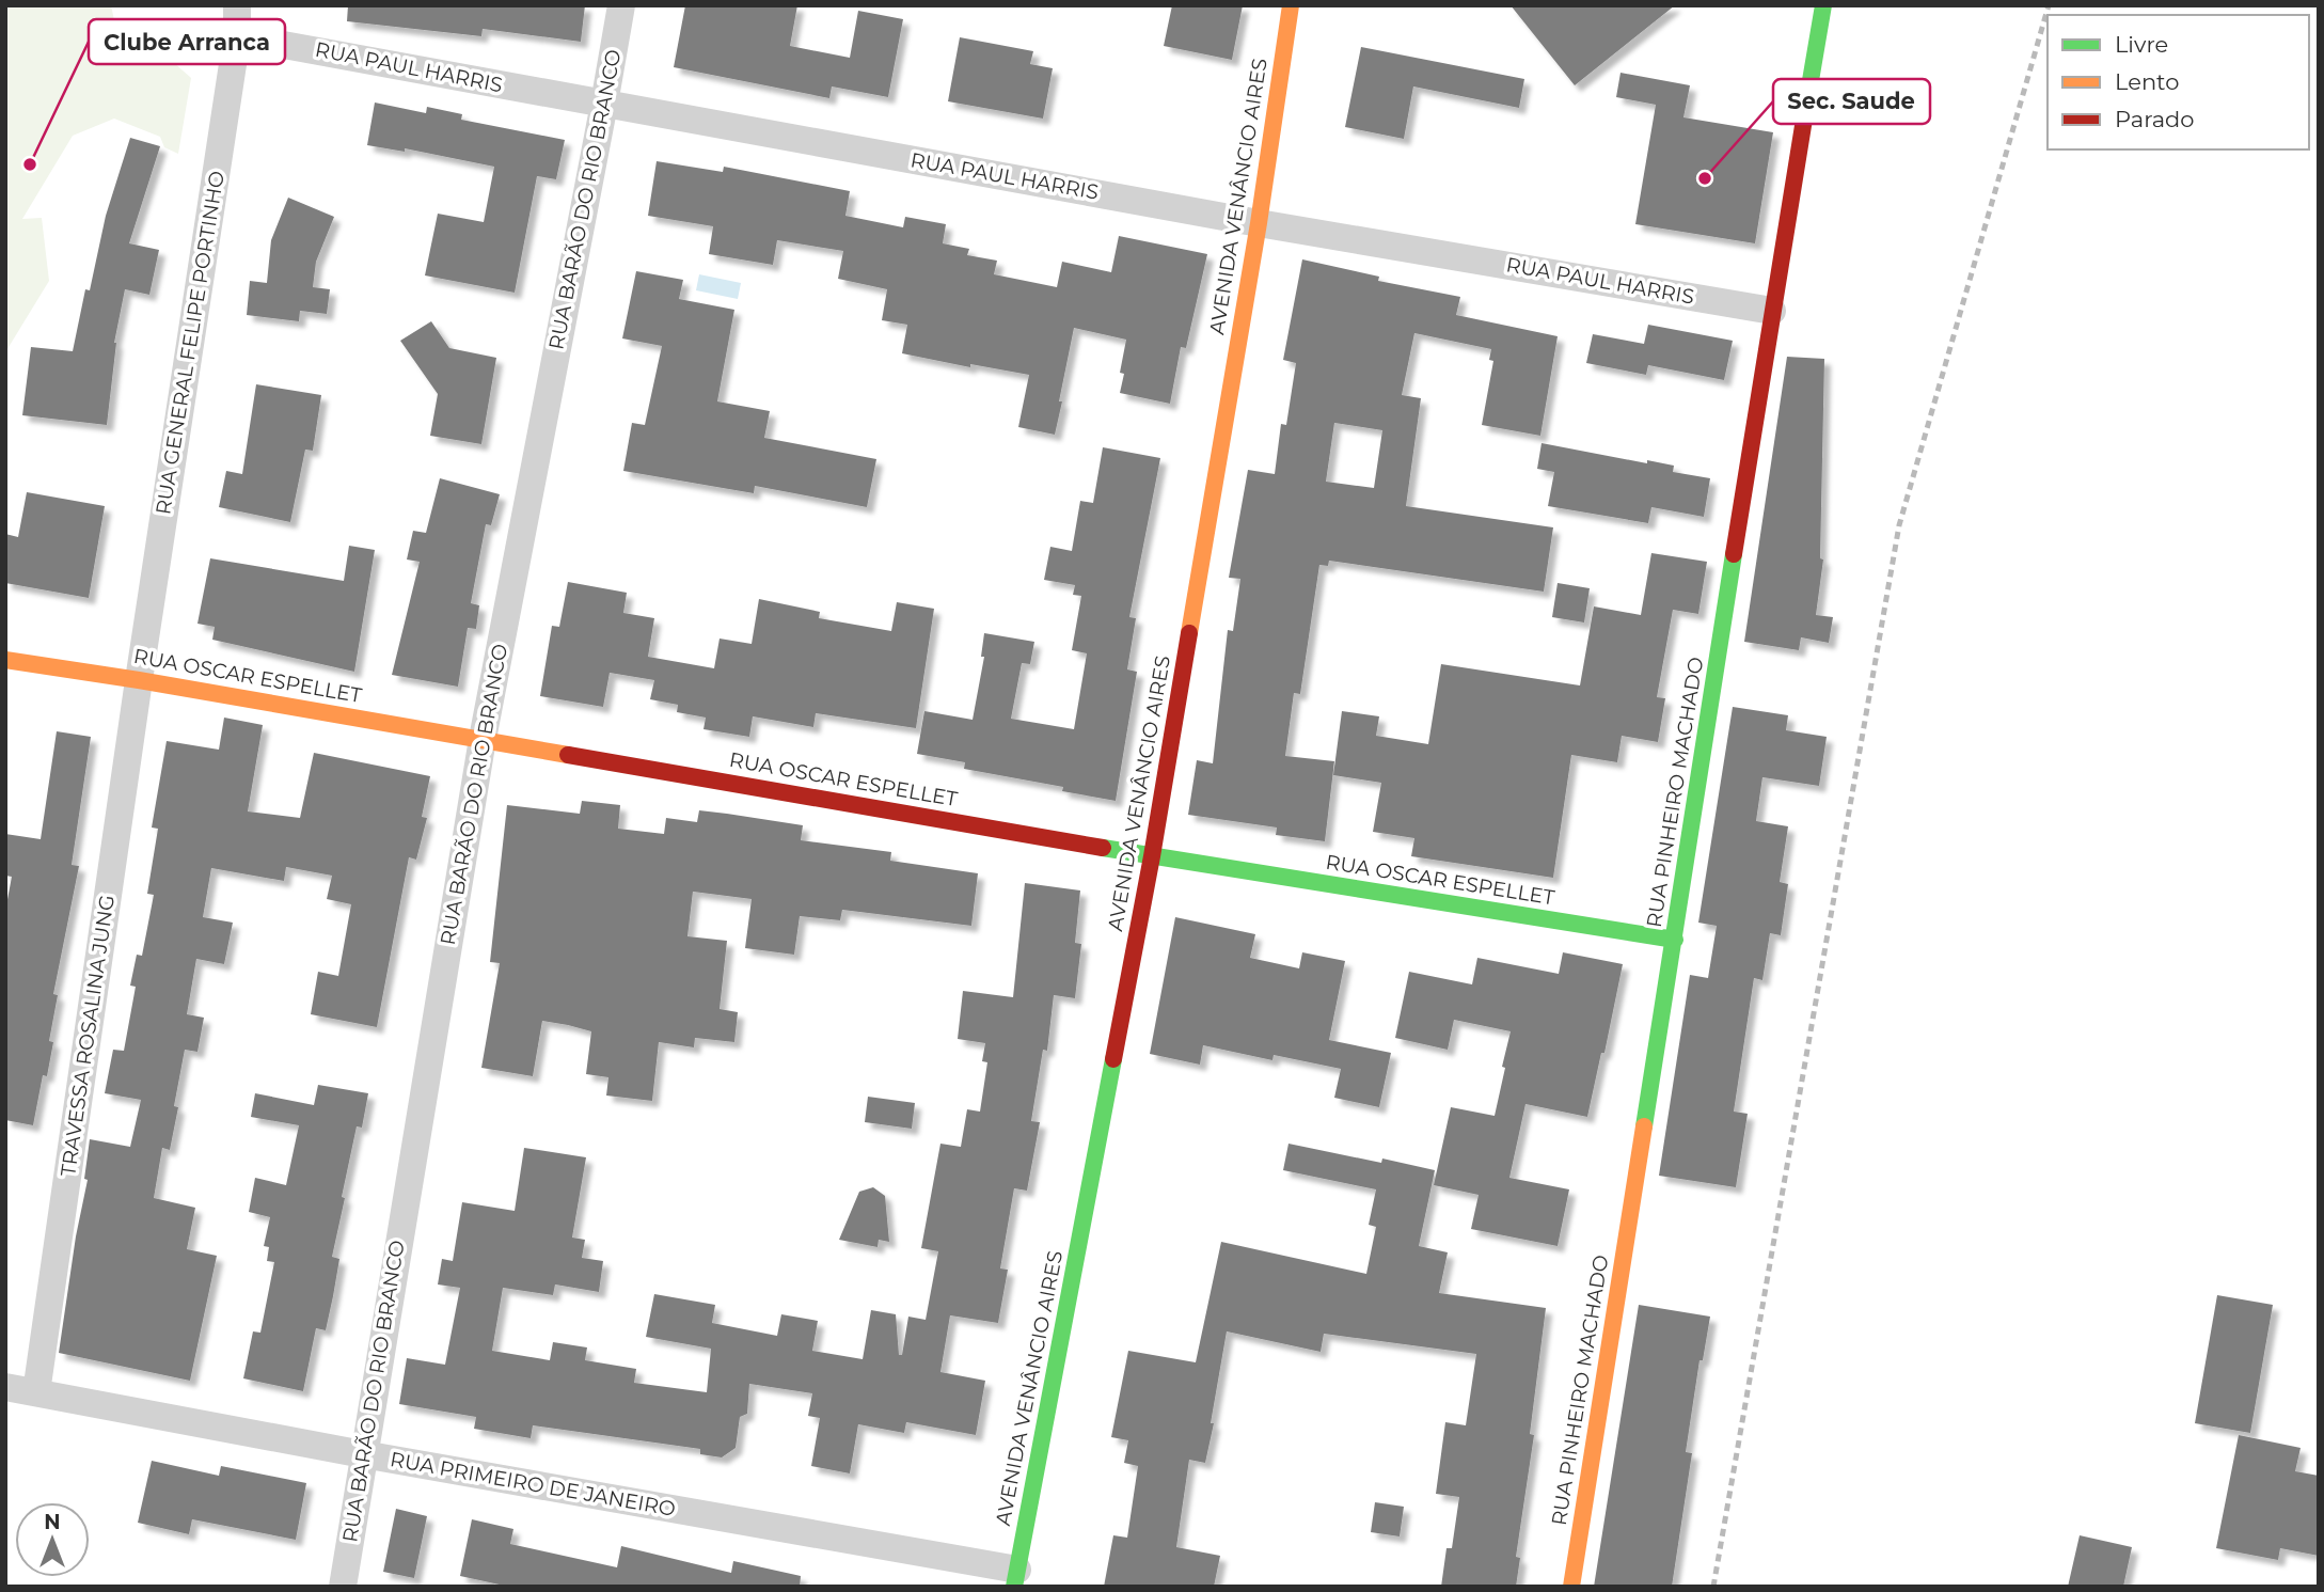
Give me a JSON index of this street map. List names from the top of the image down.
{
  "streets": {
    "street": [
      "RUA PAUL HARRIS",
      "AVENIDA VENÂNCIO AIRES",
      "RUA BARÃO DO RIO BRANCO",
      "RUA GENERAL FELIPE PORTINHO",
      "RUA OSCAR ESPELLET",
      "RUA PINHEIRO MACHADO",
      "TRAVESSA ROSALINA JUNG",
      "RUA PRIMEIRO DE JANEIRO"
    ]
  },
  "crossings": [
    ["RUA PAUL HARRIS", "AVENIDA VENÂNCIO AIRES"],
    ["RUA PAUL HARRIS", "RUA BARÃO DO RIO BRANCO"],
    ["RUA PAUL HARRIS", "RUA GENERAL FELIPE PORTINHO"],
    ["RUA PAUL HARRIS", "RUA PINHEIRO MACHADO"],
    ["AVENIDA VENÂNCIO AIRES", "RUA OSCAR ESPELLET"],
    ["AVENIDA VENÂNCIO AIRES", "RUA PRIMEIRO DE JANEIRO"],
    ["RUA BARÃO DO RIO BRANCO", "RUA OSCAR ESPELLET"],
    ["RUA BARÃO DO RIO BRANCO", "RUA PRIMEIRO DE JANEIRO"],
    ["RUA GENERAL FELIPE PORTINHO", "RUA OSCAR ESPELLET"],
    ["RUA GENERAL FELIPE PORTINHO", "TRAVESSA ROSALINA JUNG"],
    ["RUA OSCAR ESPELLET", "RUA PINHEIRO MACHADO"],
    ["RUA OSCAR ESPELLET", "TRAVESSA ROSALINA JUNG"],
    ["TRAVESSA ROSALINA JUNG", "RUA PRIMEIRO DE JANEIRO"]
  ],
  "places": ["Clube Arranca", "Sec. Saude"],
  "legend": ["Livre", "Lento", "Parado"],
  "north": "top"
}
